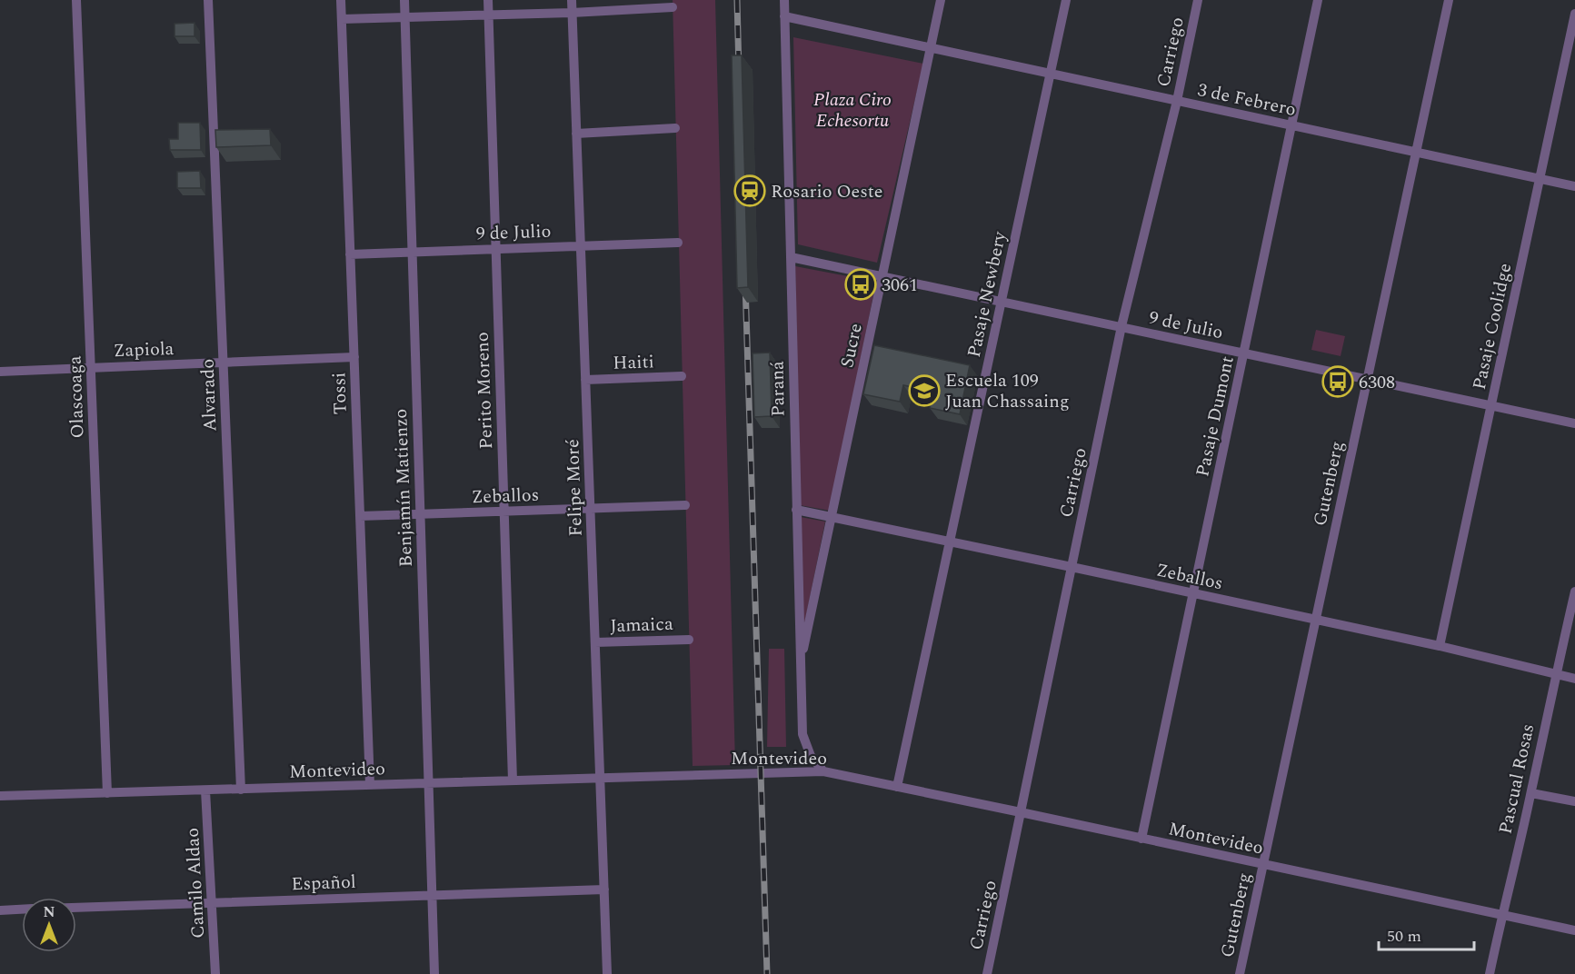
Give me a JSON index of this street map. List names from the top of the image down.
{
  "streets": {
    "street": [
      "Carriego",
      "3 de Febrero",
      "9 de Julio",
      "Pasaje Newbery",
      "Pasaje Coolidge",
      "Sucre",
      "Zapiola",
      "Haiti",
      "Paraná",
      "Perito Moreno",
      "Tossi",
      "Alvarado",
      "Olascoaga",
      "Pasaje Dumont",
      "Gutenberg",
      "Benjamín Matienzo",
      "Felipe Moré",
      "Zeballos",
      "Jamaica",
      "Montevideo",
      "Pascual Rosas",
      "Español",
      "Camilo Aldao"
    ]
  },
  "crossings": [
    ["Carriego", "3 de Febrero"],
    ["Carriego", "9 de Julio"],
    ["Carriego", "Zeballos"],
    ["Carriego", "Montevideo"],
    ["3 de Febrero", "Pasaje Newbery"],
    ["3 de Febrero", "Pasaje Coolidge"],
    ["3 de Febrero", "Sucre"],
    ["3 de Febrero", "Paraná"],
    ["3 de Febrero", "Pasaje Dumont"],
    ["3 de Febrero", "Gutenberg"],
    ["9 de Julio", "Pasaje Newbery"],
    ["9 de Julio", "Pasaje Coolidge"],
    ["9 de Julio", "Sucre"],
    ["9 de Julio", "Paraná"],
    ["9 de Julio", "Perito Moreno"],
    ["9 de Julio", "Tossi"],
    ["9 de Julio", "Pasaje Dumont"],
    ["9 de Julio", "Gutenberg"],
    ["9 de Julio", "Benjamín Matienzo"],
    ["9 de Julio", "Felipe Moré"],
    ["Pasaje Newbery", "Zeballos"],
    ["Pasaje Newbery", "Montevideo"],
    ["Pasaje Coolidge", "Zeballos"],
    ["Sucre", "Paraná"],
    ["Sucre", "Zeballos"],
    ["Zapiola", "Tossi"],
    ["Zapiola", "Alvarado"],
    ["Zapiola", "Olascoaga"],
    ["Haiti", "Felipe Moré"],
    ["Paraná", "Zeballos"],
    ["Paraná", "Montevideo"],
    ["Perito Moreno", "Zeballos"],
    ["Perito Moreno", "Montevideo"],
    ["Tossi", "Zeballos"],
    ["Tossi", "Montevideo"],
    ["Alvarado", "Montevideo"],
    ["Olascoaga", "Montevideo"],
    ["Pasaje Dumont", "Zeballos"],
    ["Pasaje Dumont", "Montevideo"],
    ["Gutenberg", "Zeballos"],
    ["Gutenberg", "Montevideo"],
    ["Benjamín Matienzo", "Zeballos"],
    ["Benjamín Matienzo", "Montevideo"],
    ["Benjamín Matienzo", "Español"],
    ["Felipe Moré", "Zeballos"],
    ["Felipe Moré", "Jamaica"],
    ["Felipe Moré", "Montevideo"],
    ["Felipe Moré", "Español"],
    ["Zeballos", "Pascual Rosas"],
    ["Montevideo", "Pascual Rosas"],
    ["Montevideo", "Camilo Aldao"],
    ["Español", "Camilo Aldao"]
  ],
  "parks": ["Plaza Ciro Echesortu"],
  "places": {
    "station": ["Rosario Oeste"],
    "bus stop": ["3061", "6308"],
    "school or university": ["Escuela 109 Juan Chassaing"]
  },
  "scale_bar": "50 m",
  "north": "top"
}
